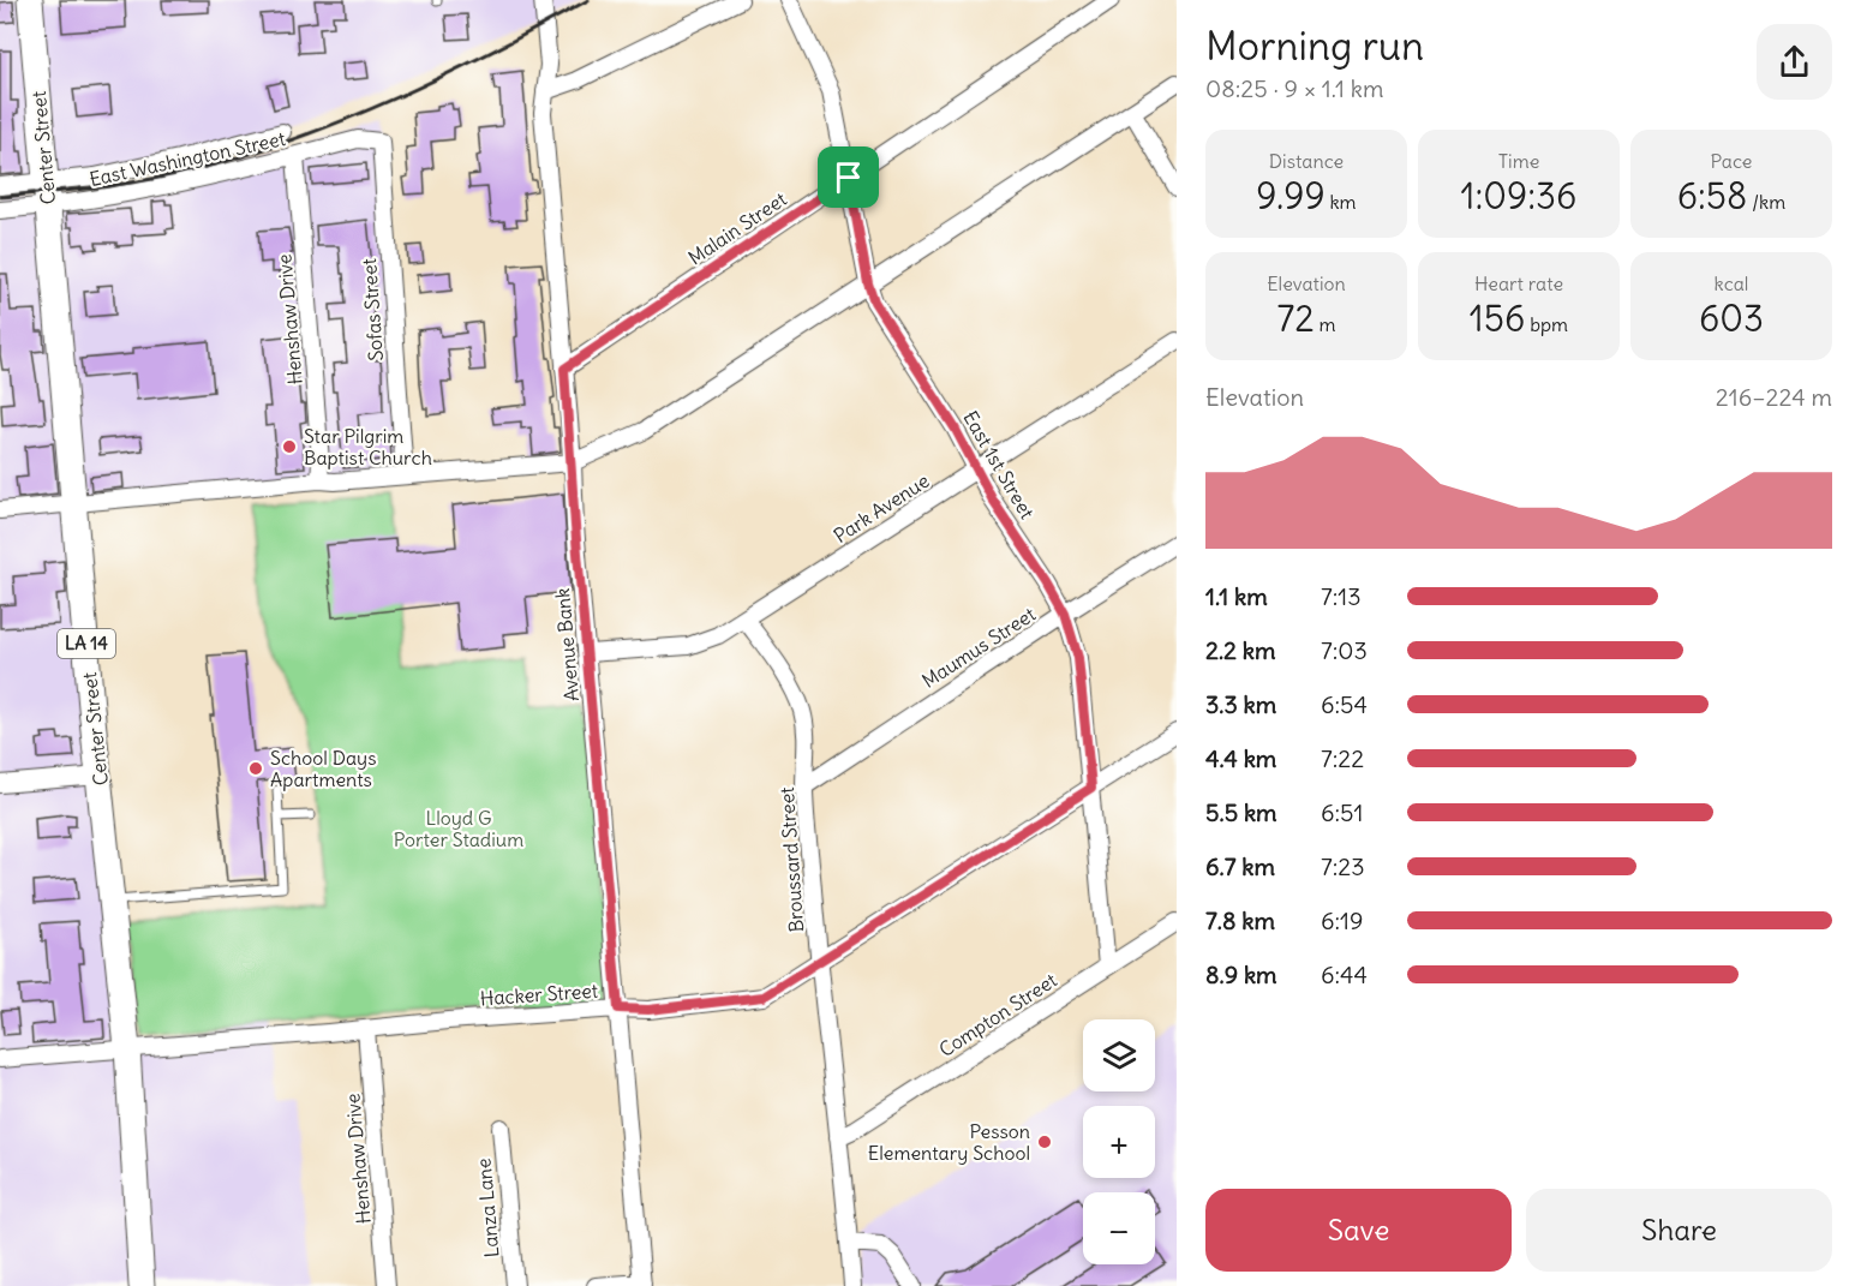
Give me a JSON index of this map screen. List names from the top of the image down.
{
  "streets": {
    "main road": ["Center Street", "LA 14"],
    "street": [
      "East Washington Street",
      "Malain Street",
      "Sofas Street",
      "Henshaw Drive",
      "East 1st Street",
      "Park Avenue",
      "Avenue Bank",
      "Maumus Street",
      "Broussard Street",
      "Hacker Street",
      "Compton Street",
      "Lanza Lane"
    ]
  },
  "crossings": [
    ["Center Street", "East Washington Street"],
    ["Center Street", "Hacker Street"],
    ["East Washington Street", "Sofas Street"],
    ["East Washington Street", "Henshaw Drive"],
    ["Malain Street", "East 1st Street"],
    ["Malain Street", "Avenue Bank"],
    ["Henshaw Drive", "Hacker Street"],
    ["East 1st Street", "Park Avenue"],
    ["East 1st Street", "Maumus Street"],
    ["East 1st Street", "Hacker Street"],
    ["East 1st Street", "Compton Street"],
    ["Park Avenue", "Avenue Bank"],
    ["Park Avenue", "Broussard Street"],
    ["Avenue Bank", "Hacker Street"],
    ["Maumus Street", "Broussard Street"],
    ["Broussard Street", "Hacker Street"],
    ["Broussard Street", "Compton Street"]
  ],
  "parks": ["Lloyd G Porter Stadium"],
  "places": ["Star Pilgrim Baptist Church", "School Days Apartments", "Pesson Elementary School"],
  "page": {
    "heading": ["Morning run", "08:25 · 9 × 1.1 km"],
    "stats": [
      ["Distance", "9.99 km"],
      ["Time", "1:09:36"],
      ["Pace", "6:58 /km"],
      ["Elevation", "72 m"],
      ["Heart rate", "156 bpm"],
      ["kcal", "603"]
    ],
    "chart": ["Elevation", "216–224 m"],
    "list": [
      {
        "name": "1.1 km",
        "note": "7:13"
      },
      {
        "name": "2.2 km",
        "note": "7:03"
      },
      {
        "name": "3.3 km",
        "note": "6:54"
      },
      {
        "name": "4.4 km",
        "note": "7:22"
      },
      {
        "name": "5.5 km",
        "note": "6:51"
      },
      {
        "name": "6.7 km",
        "note": "7:23"
      },
      {
        "name": "7.8 km",
        "note": "6:19"
      },
      {
        "name": "8.9 km",
        "note": "6:44"
      }
    ],
    "map_buttons": ["+", "−"],
    "buttons": ["Save", "Share"]
  }
}
